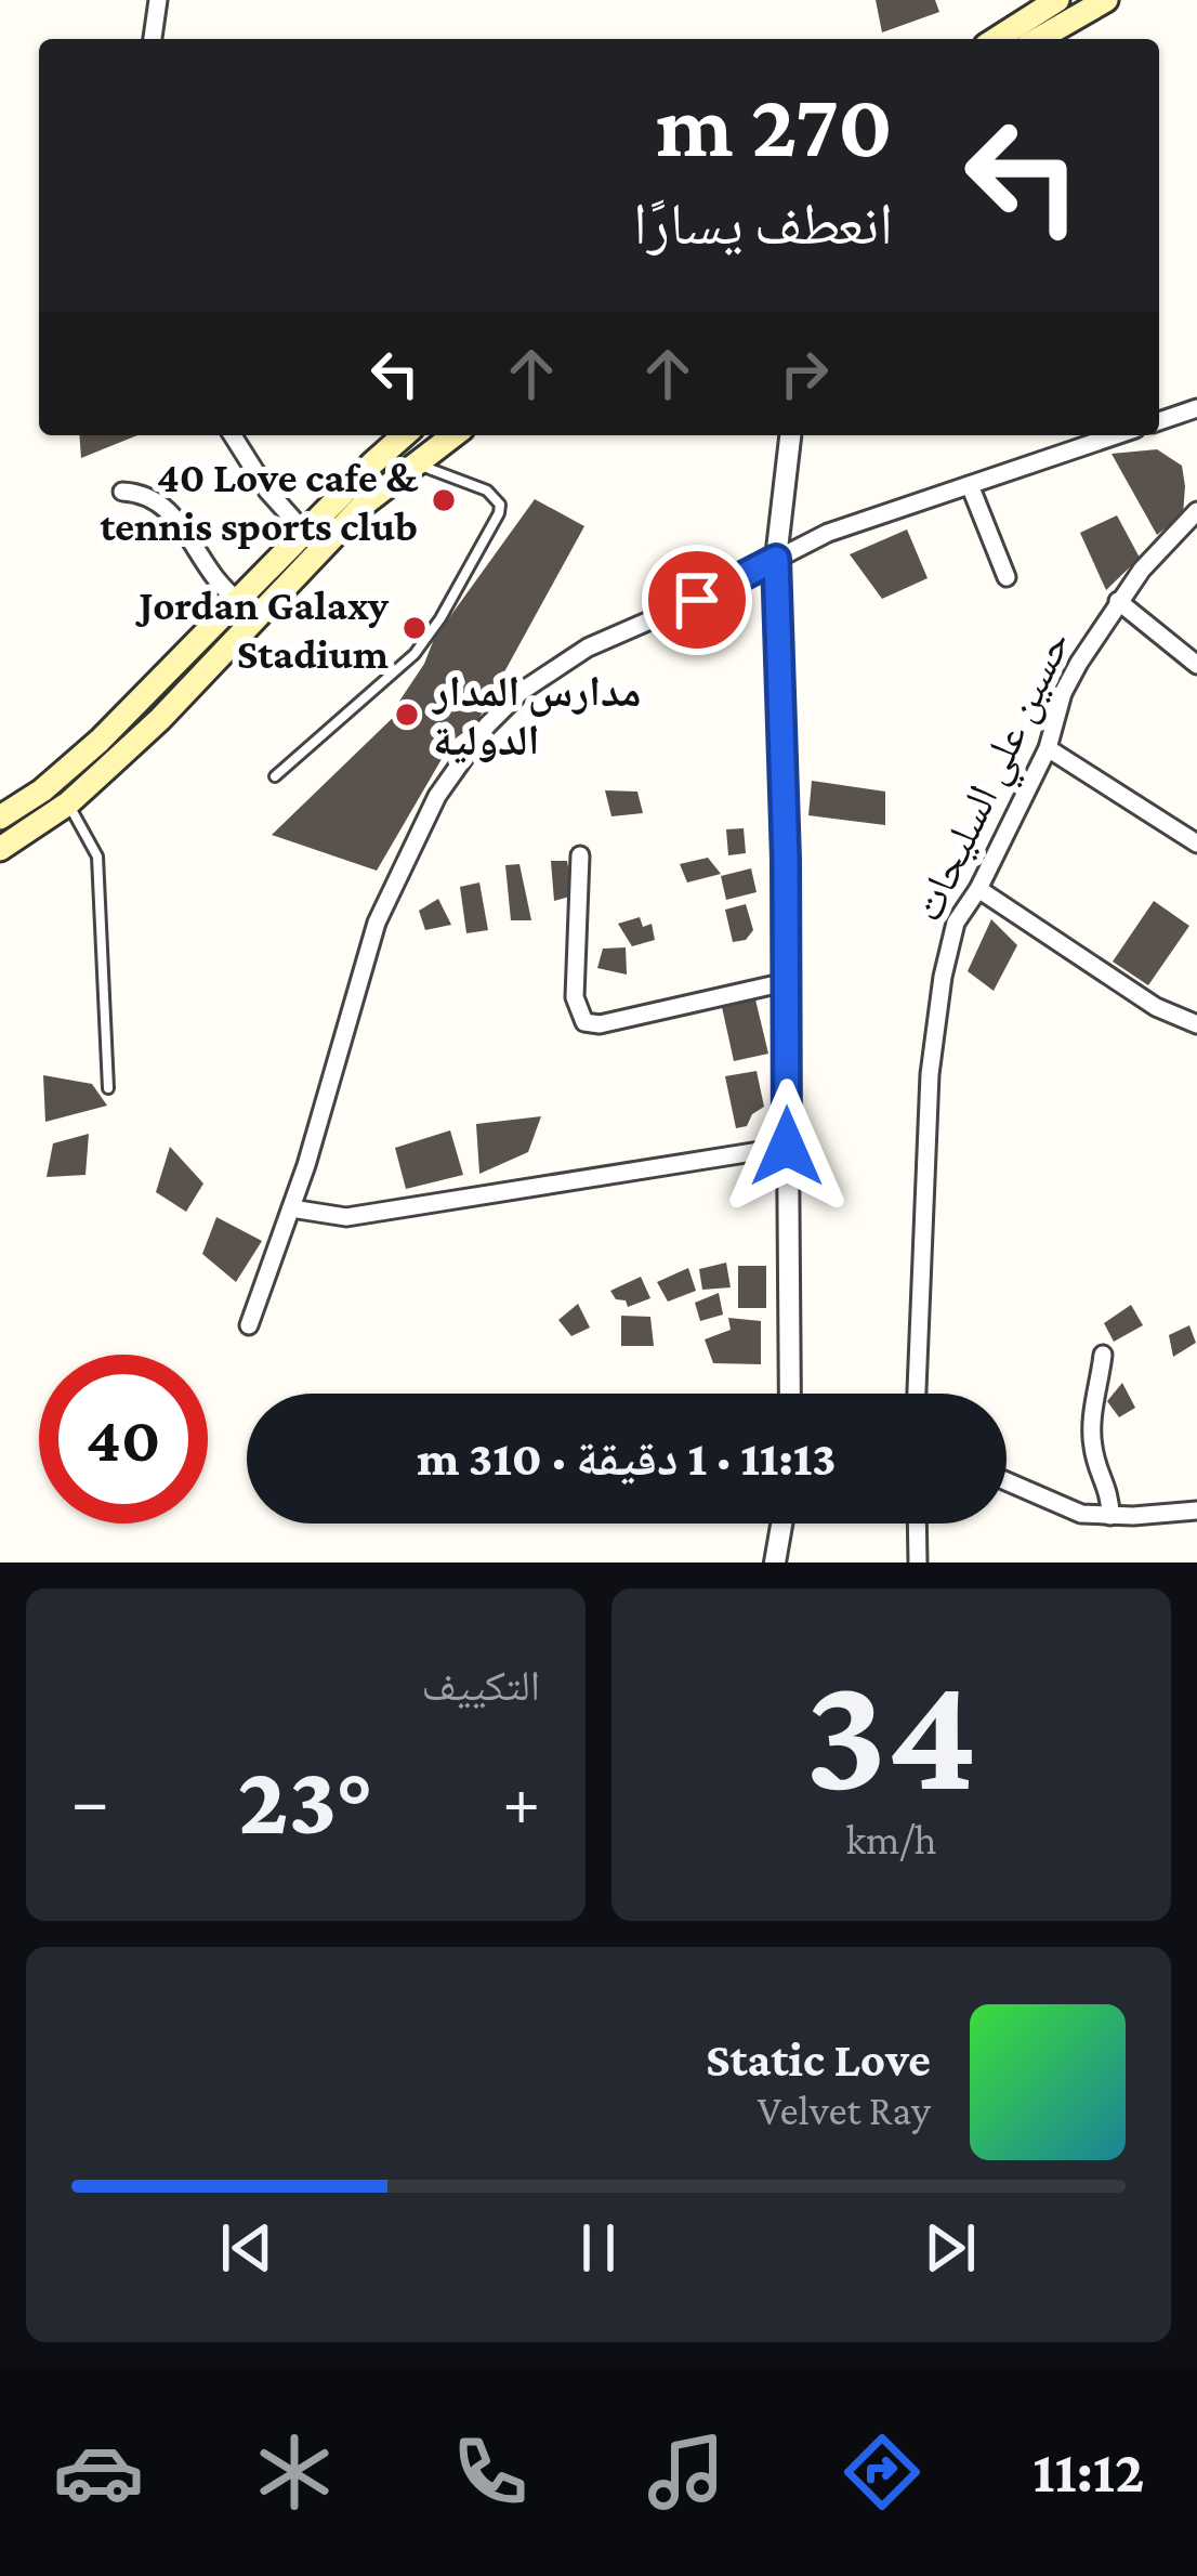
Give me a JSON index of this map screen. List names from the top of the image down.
{
  "streets": {
    "street": ["حسين علي السليحات"]
  },
  "places": ["40 Love cafe & tennis sports club", "Jordan Galaxy Stadium", "مدارس المدار الدولية"],
  "page": {
    "turn": ["270 m", "انعطف يسارًا"],
    "limit": "40",
    "trip": "11:13 · 1 دقيقة · 310 m",
    "tile": [
      ["34", "km/h"],
      "التكييف"
    ],
    "heat": ["−", "23°", "+"],
    "song": ["Static Love", "Velvet Ray"],
    "tabs": "11:12"
  }
}
